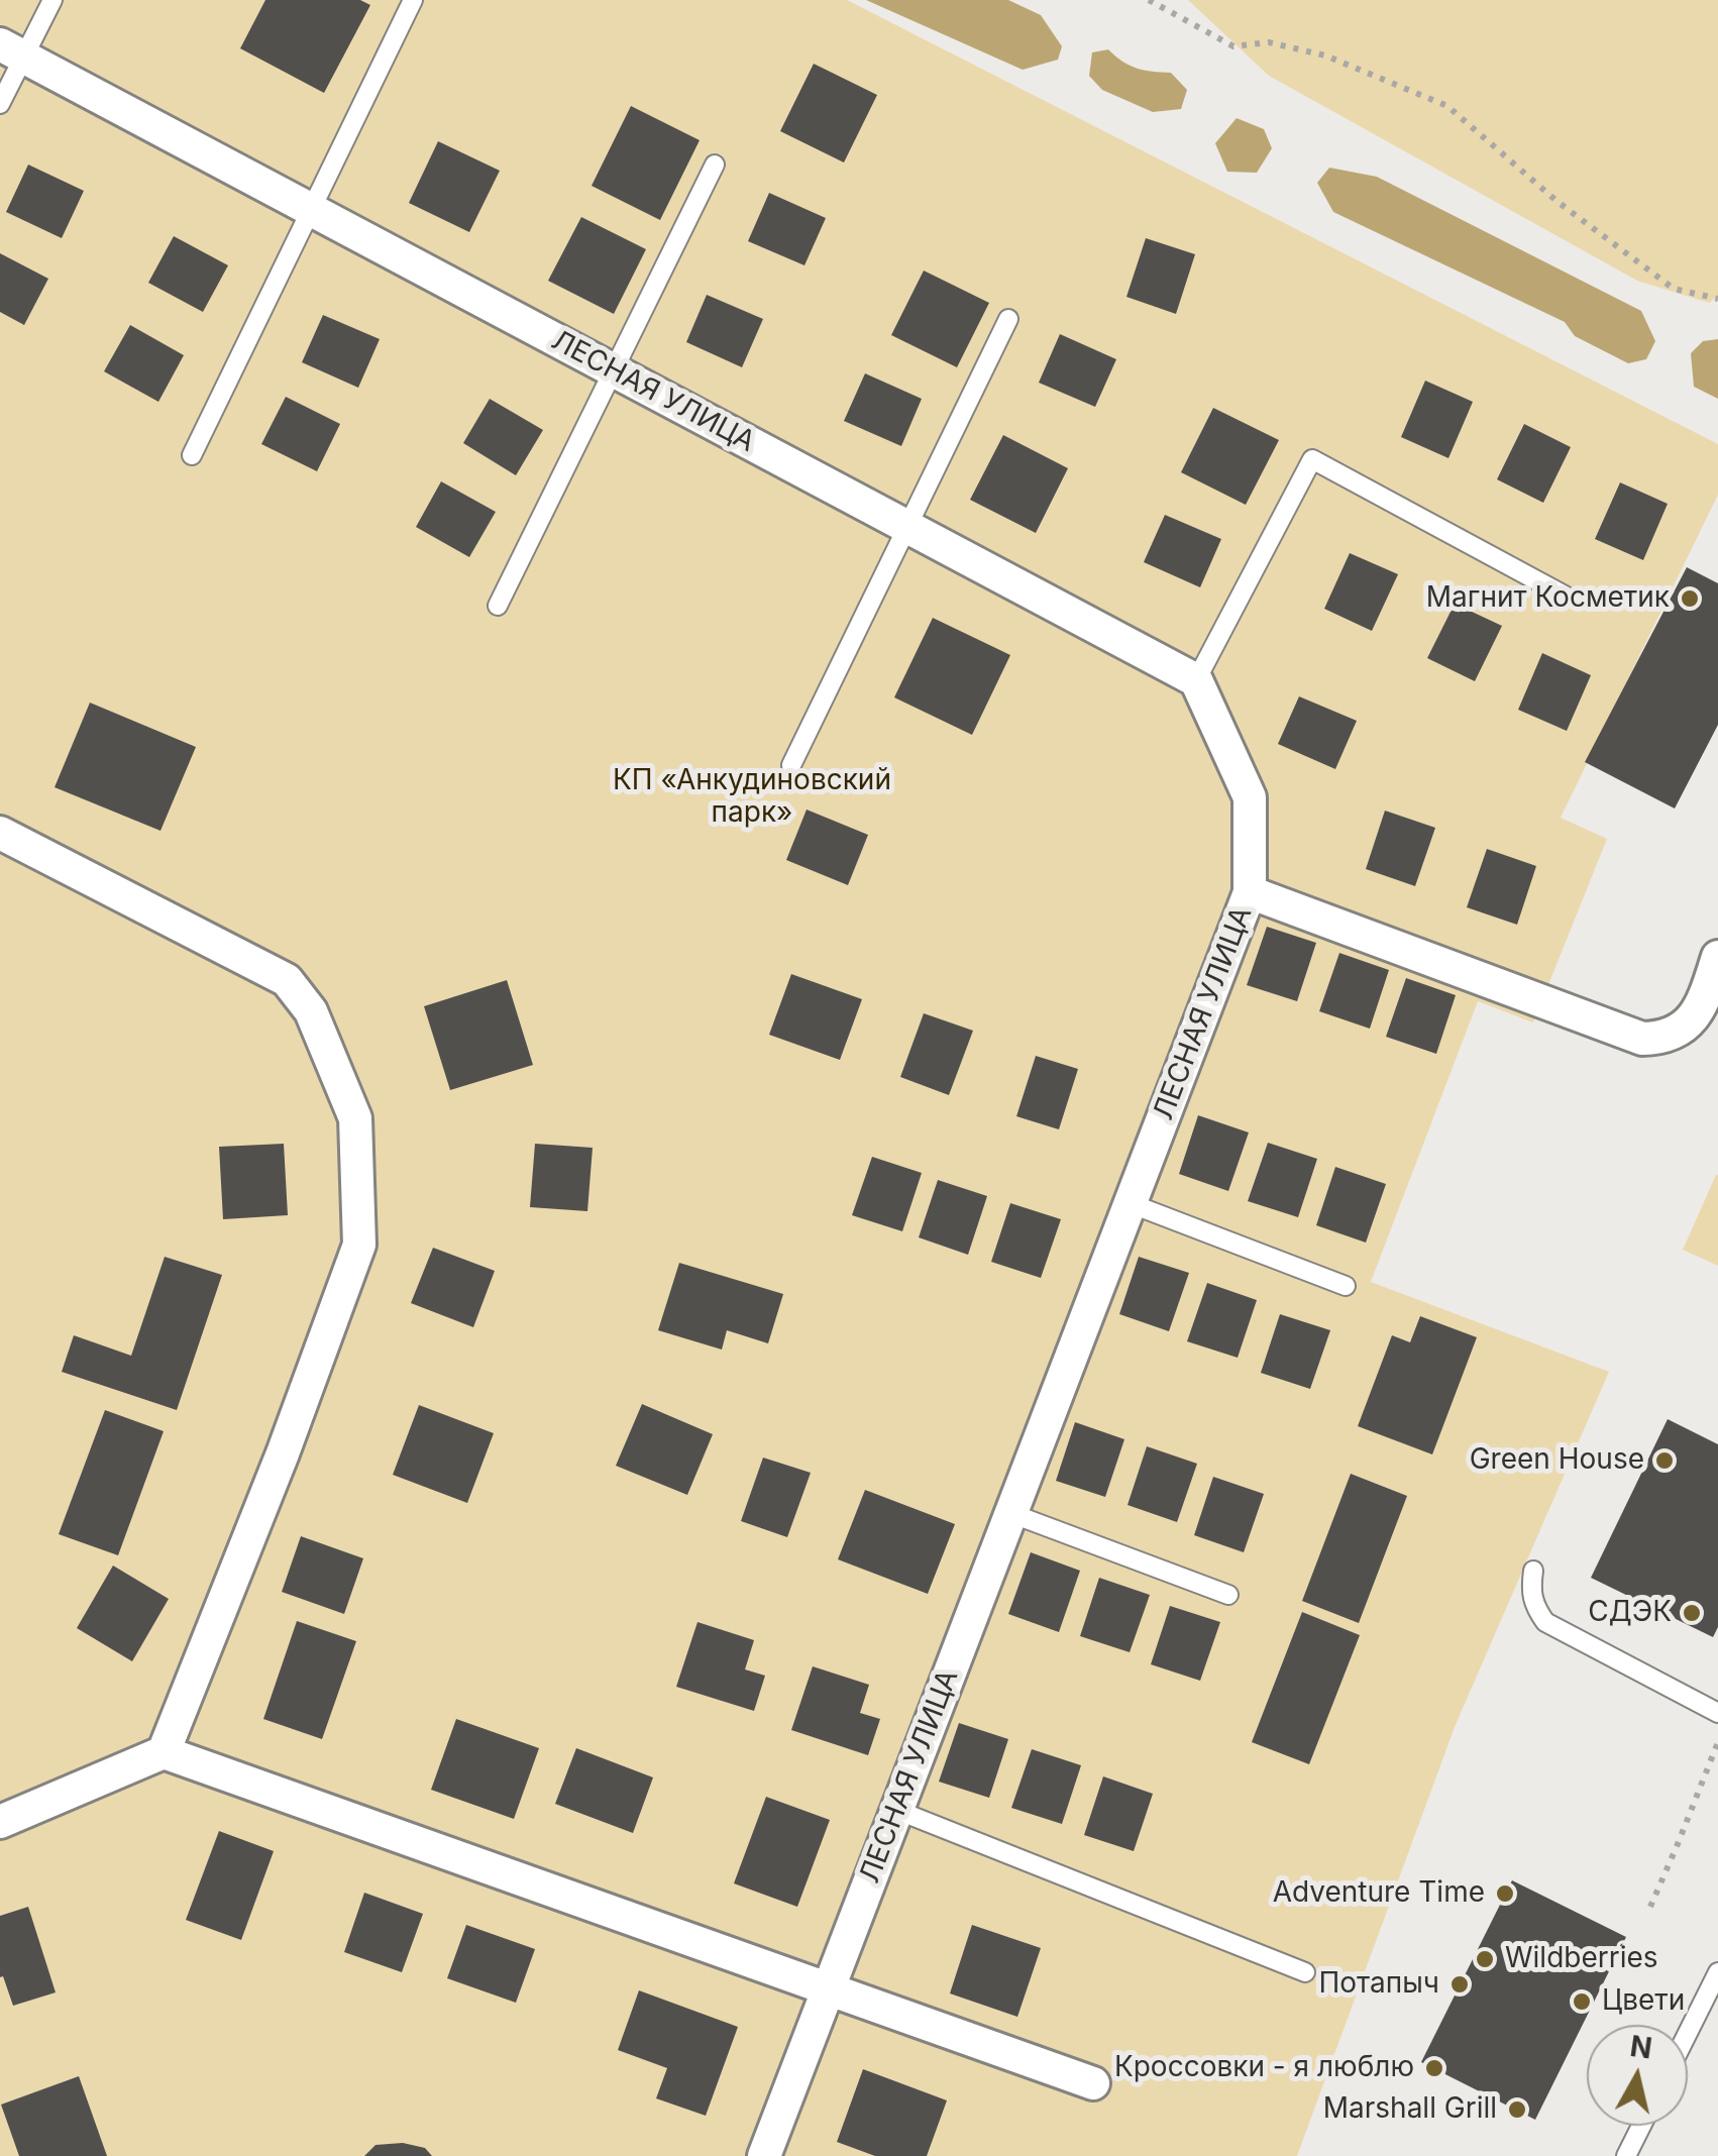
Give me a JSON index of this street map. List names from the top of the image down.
{
  "streets": {
    "street": ["ЛЕСНАЯ УЛИЦА"]
  },
  "parks": ["КП «Анкудиновский парк»"],
  "places": [
    "Магнит Косметик",
    "Green House",
    "СДЭК",
    "Adventure Time",
    "Wildberries",
    "Потапыч",
    "Цвети",
    "Кроссовки - я люблю",
    "Marshall Grill"
  ],
  "north": "top"
}
